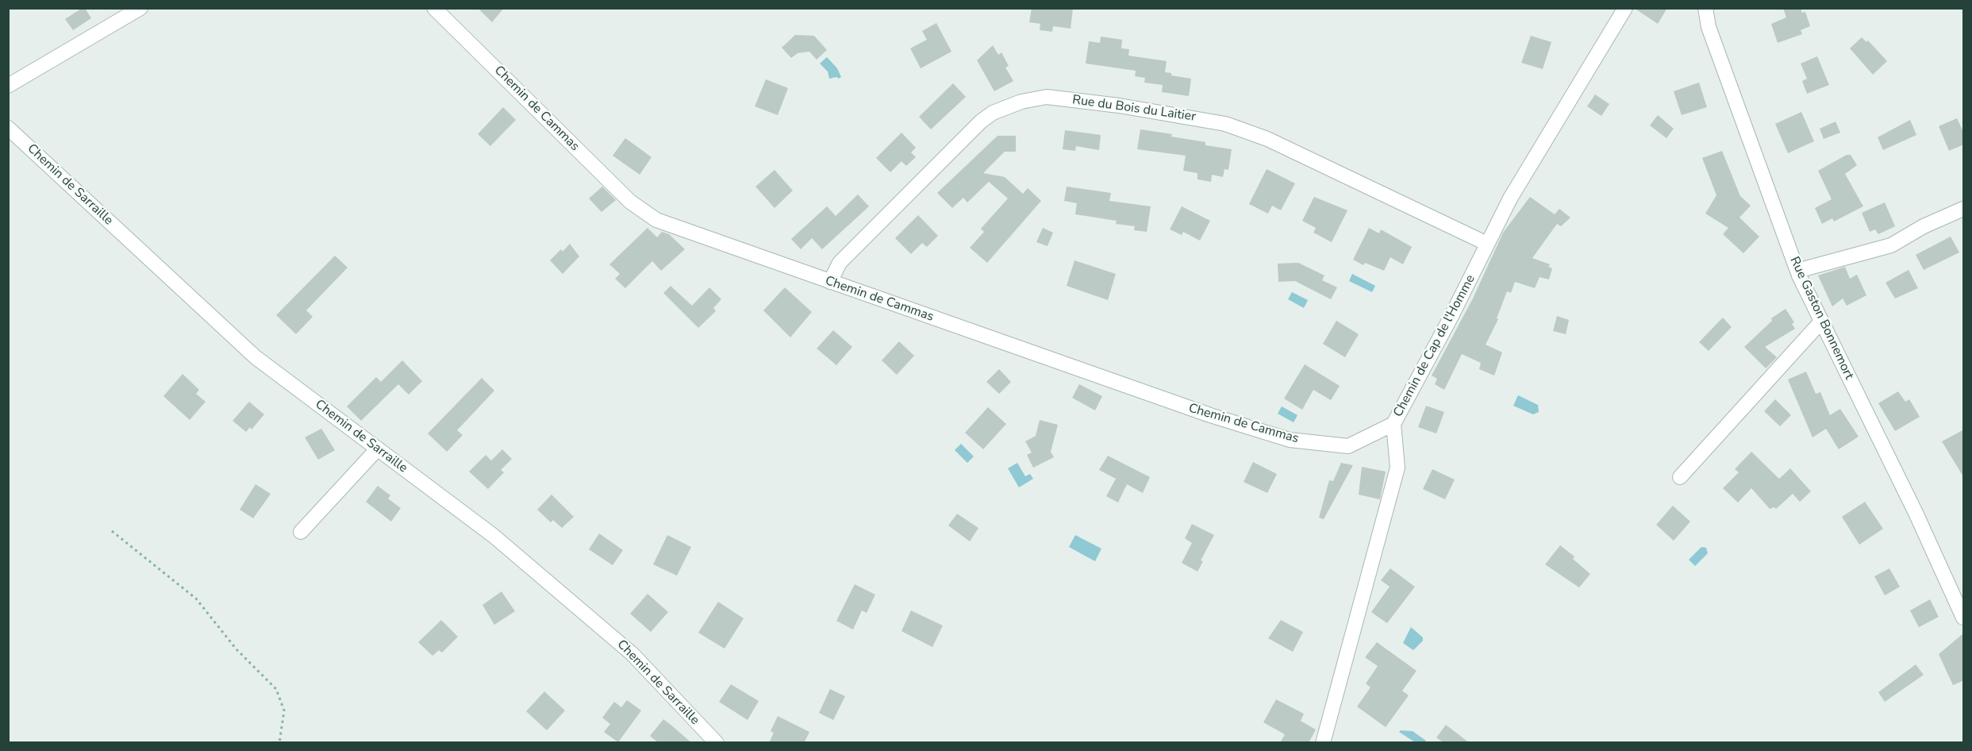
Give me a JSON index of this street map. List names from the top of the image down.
{
  "streets": {
    "street": [
      "Chemin de Cammas",
      "Rue du Bois du Laitier",
      "Chemin de Sarraille",
      "Rue Gaston Bonnemort",
      "Chemin de Cap de l'Homme"
    ]
  },
  "crossings": [
    ["Chemin de Cammas", "Rue du Bois du Laitier"],
    ["Chemin de Cammas", "Chemin de Cap de l'Homme"],
    ["Rue du Bois du Laitier", "Chemin de Cap de l'Homme"]
  ]
}
